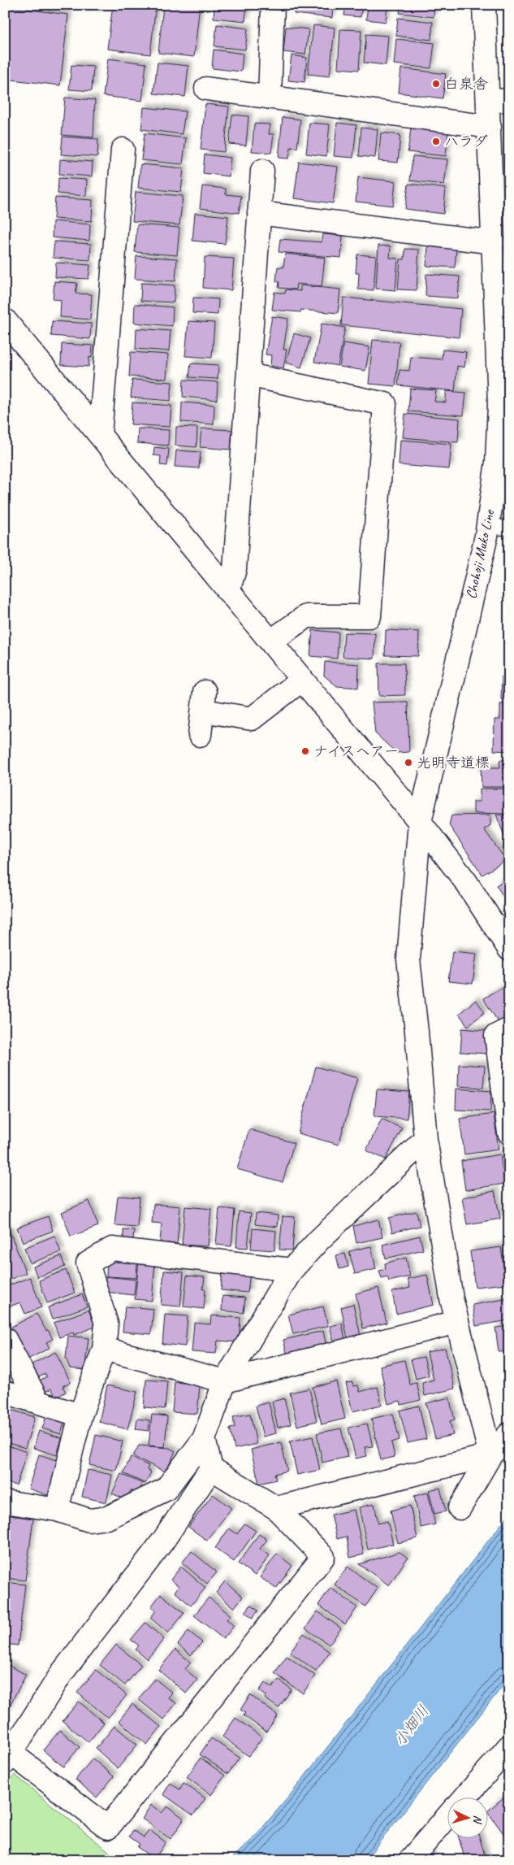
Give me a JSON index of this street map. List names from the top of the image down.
{
  "streets": {
    "street": ["Chohoji Muko Line"]
  },
  "water": ["小畑川"],
  "places": [
    "白泉舎",
    "ハラダ",
    "ナイスヘアー",
    "光明寺道標"
  ],
  "north": "right"
}
